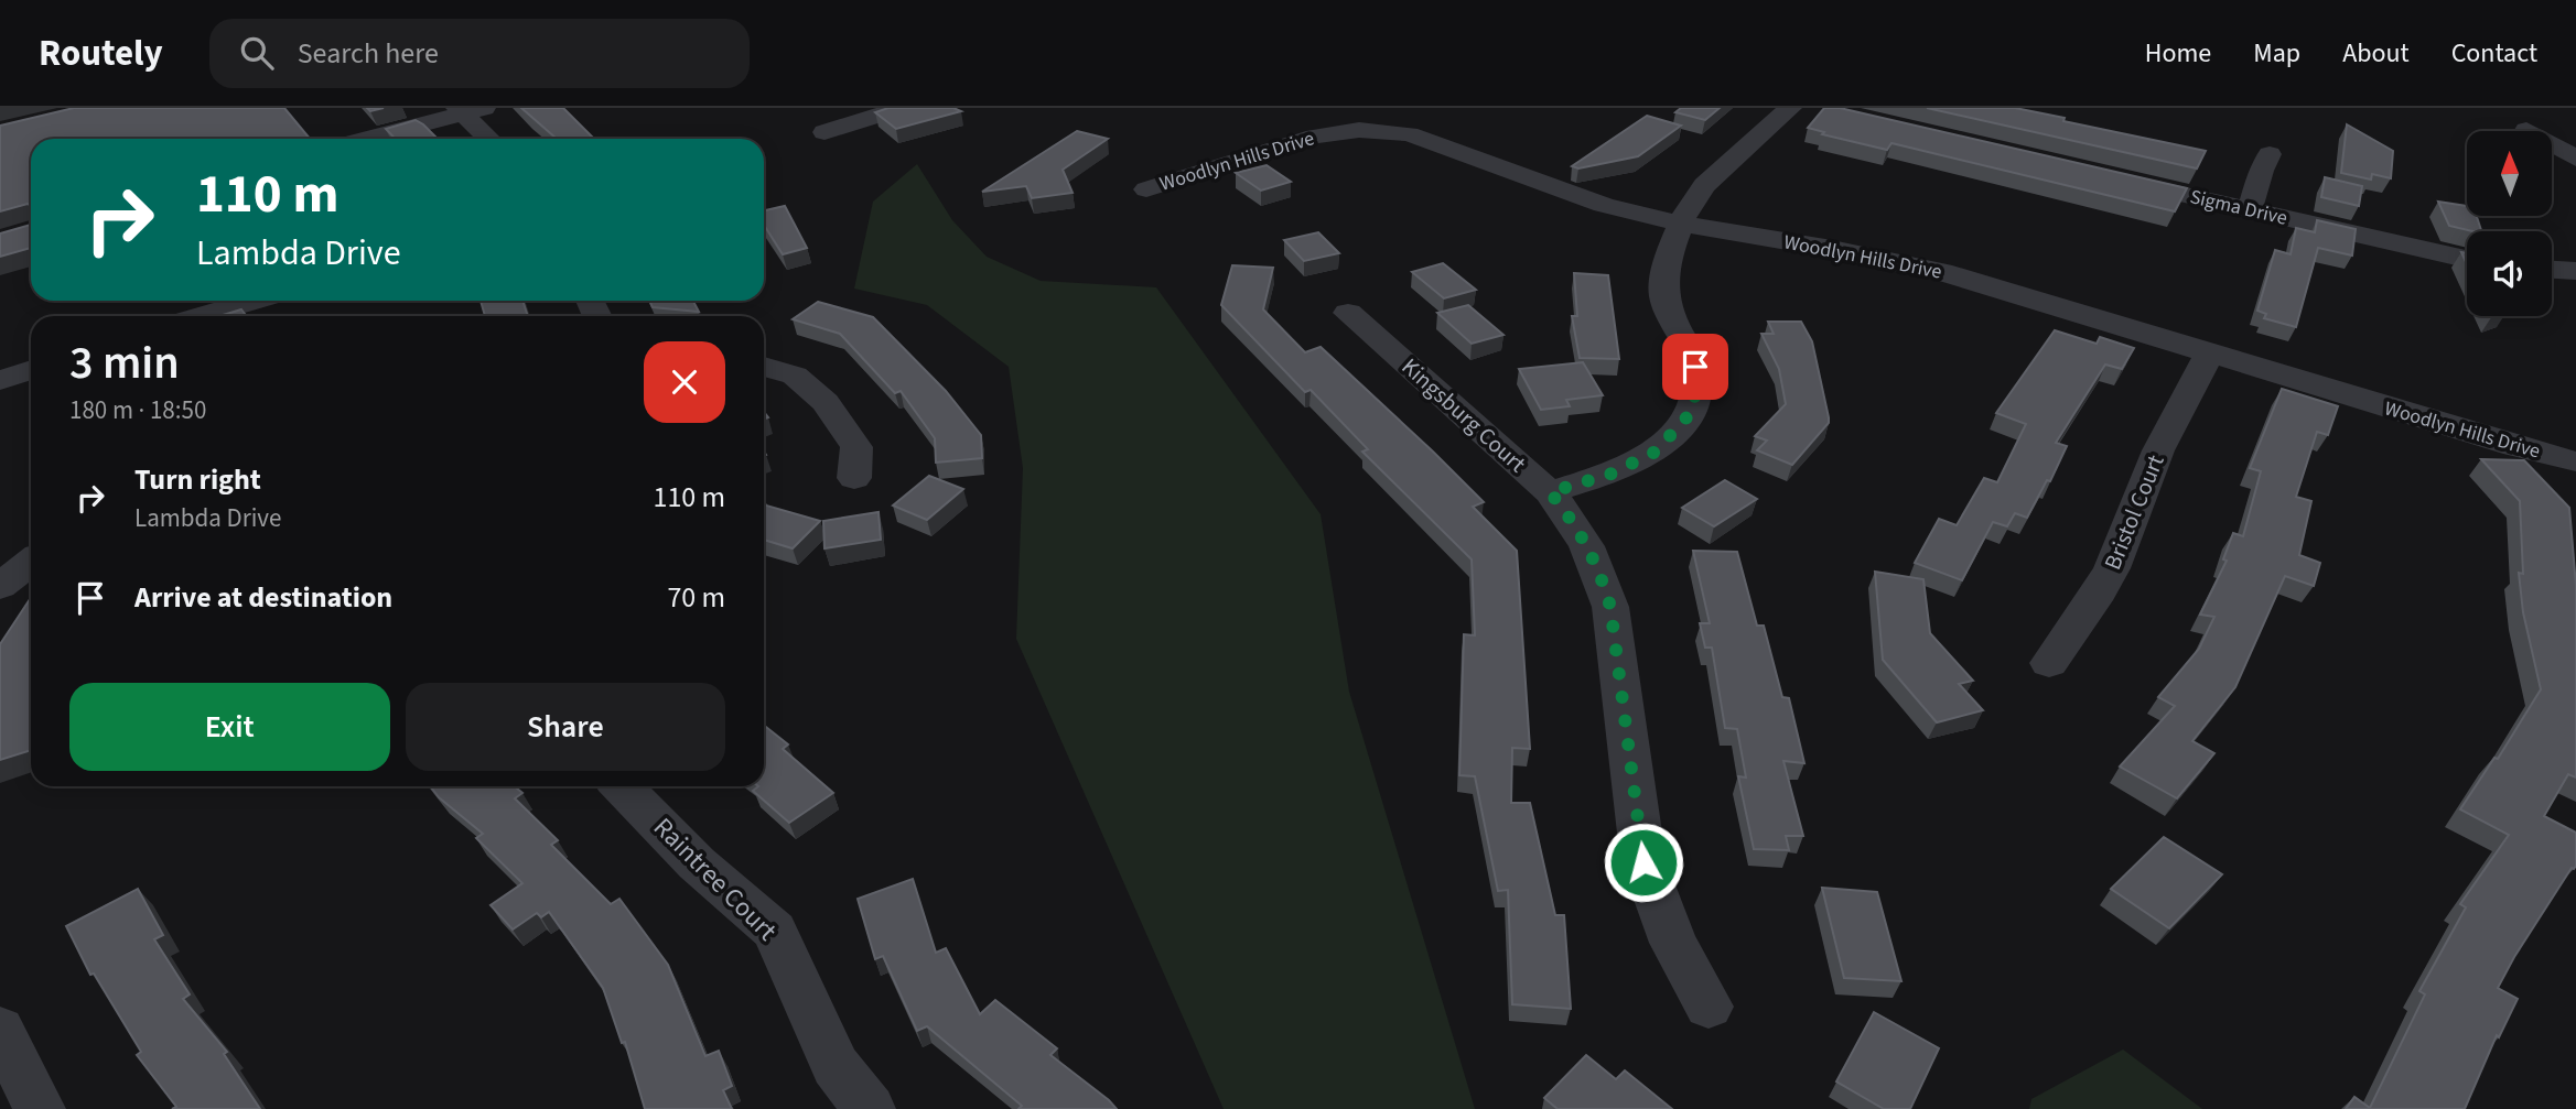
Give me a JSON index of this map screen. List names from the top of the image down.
{
  "streets": {
    "street": [
      "Woodlyn Hills Drive",
      "Sigma Drive",
      "Kingsburg Court",
      "Bristol Court",
      "Raintree Court"
    ]
  },
  "crossings": [
    ["Woodlyn Hills Drive", "Bristol Court"]
  ],
  "north": "top",
  "page": {
    "header": "Routely",
    "search": "Search here",
    "nav": [
      "Home",
      "Map",
      "About",
      "Contact"
    ],
    "turn": ["110 m", "Lambda Drive"],
    "heading": ["3 min", "180 m · 18:50"],
    "list": [
      {
        "name": "Turn right",
        "note": "Lambda Drive",
        "value": "110 m"
      },
      {
        "name": "Arrive at destination",
        "value": "70 m"
      }
    ],
    "buttons": ["Exit", "Share"]
  }
}
